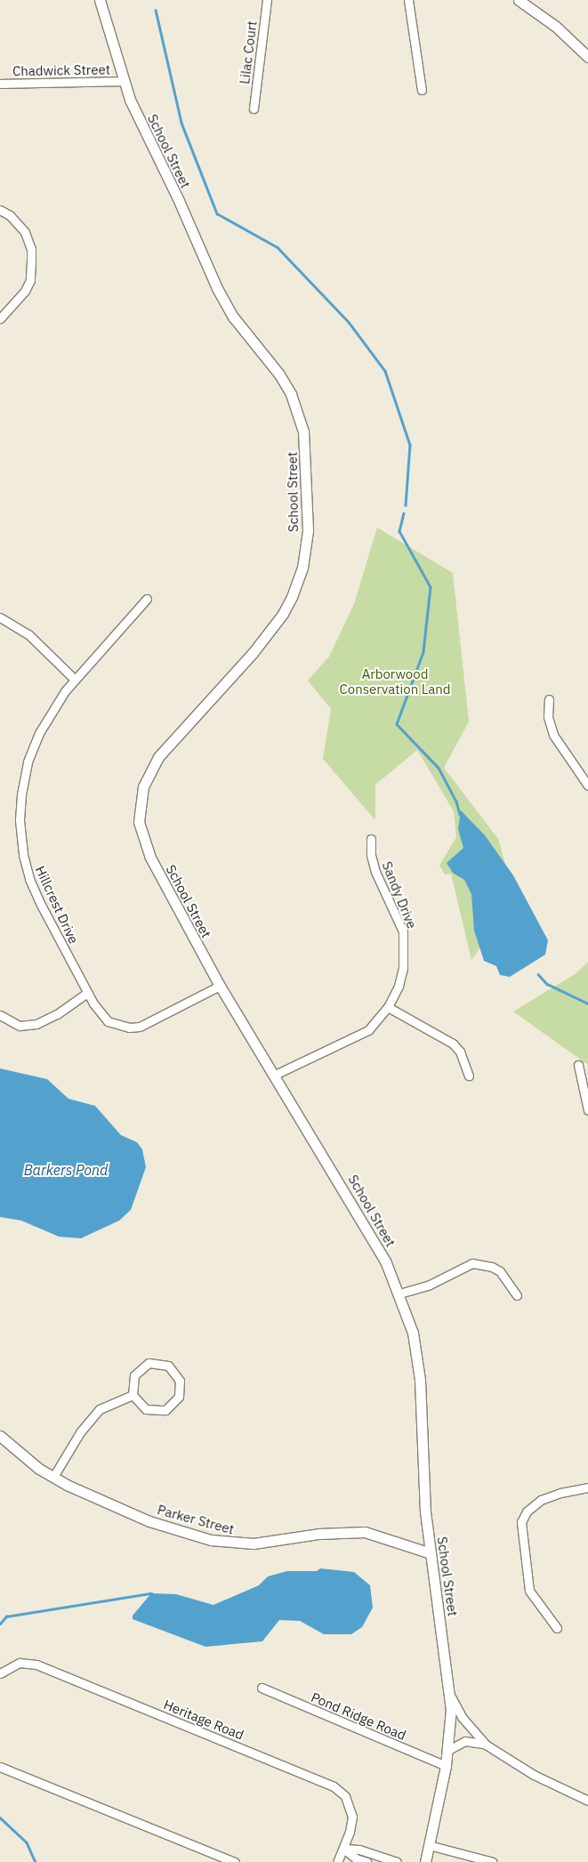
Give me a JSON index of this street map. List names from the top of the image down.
{
  "streets": {
    "street": [
      "Lilac Court",
      "Chadwick Street",
      "School Street",
      "Sandy Drive",
      "Hillcrest Drive",
      "Parker Street",
      "Pond Ridge Road",
      "Heritage Road"
    ]
  },
  "crossings": [
    ["Chadwick Street", "School Street"],
    ["School Street", "Sandy Drive"],
    ["School Street", "Hillcrest Drive"],
    ["School Street", "Parker Street"],
    ["School Street", "Pond Ridge Road"]
  ],
  "water": ["Barkers Pond"],
  "parks": ["Arborwood Conservation Land"]
}
